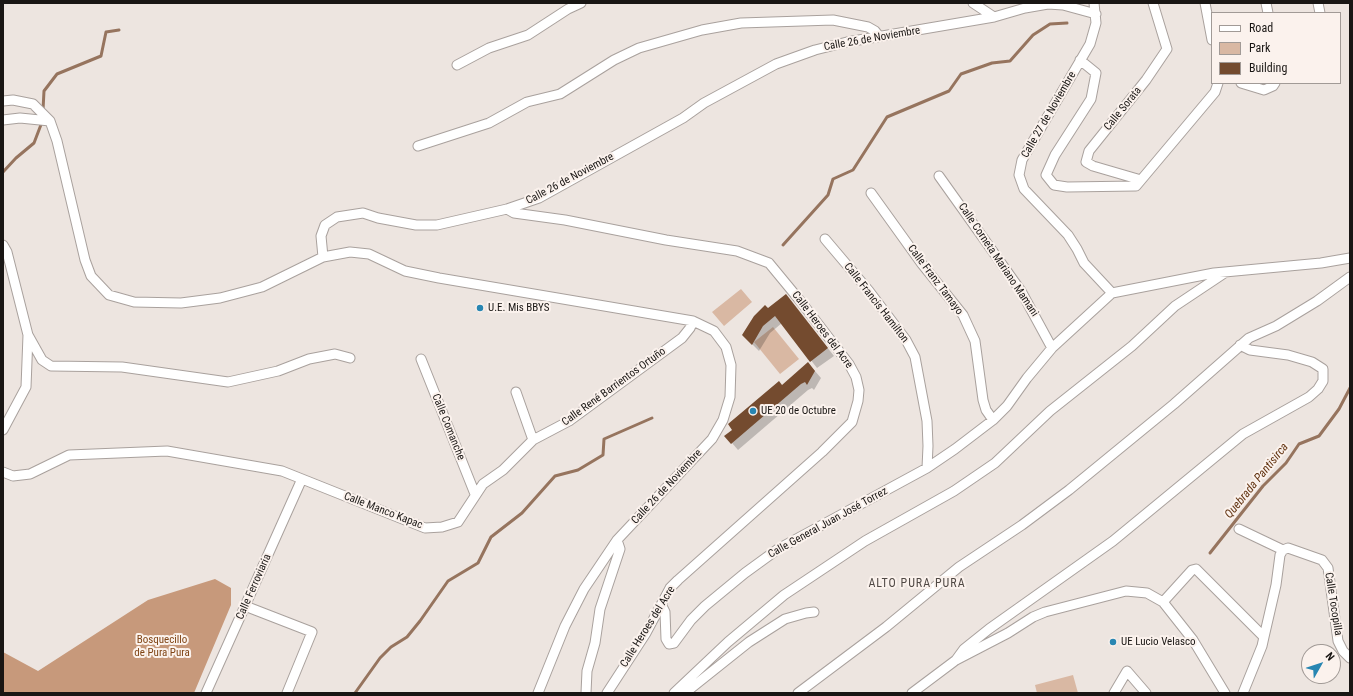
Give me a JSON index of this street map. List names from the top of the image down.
{
  "streets": {
    "street": [
      "Calle 26 de Noviembre",
      "Calle Sorata",
      "Calle 27 de Noviembre",
      "Calle Corneta Mariano Mamani",
      "Calle Franz Tamayo",
      "Calle Francis Hamilton",
      "Calle Heroes del Acre",
      "Calle René Barrientos Ortuño",
      "Calle Comanche",
      "Calle Manco Kapac",
      "Calle General Juan José Torrez",
      "Calle Ferroviaria",
      "Calle Tocopilla"
    ]
  },
  "crossings": [
    ["Calle 26 de Noviembre", "Calle 27 de Noviembre"],
    ["Calle 26 de Noviembre", "Calle Heroes del Acre"],
    ["Calle 26 de Noviembre", "Calle René Barrientos Ortuño"],
    ["Calle 27 de Noviembre", "Calle General Juan José Torrez"],
    ["Calle Corneta Mariano Mamani", "Calle General Juan José Torrez"],
    ["Calle Franz Tamayo", "Calle General Juan José Torrez"],
    ["Calle Francis Hamilton", "Calle General Juan José Torrez"],
    ["Calle Heroes del Acre", "Calle General Juan José Torrez"],
    ["Calle René Barrientos Ortuño", "Calle Comanche"],
    ["Calle René Barrientos Ortuño", "Calle Manco Kapac"],
    ["Calle Comanche", "Calle Manco Kapac"],
    ["Calle Manco Kapac", "Calle Ferroviaria"]
  ],
  "districts": ["ALTO PURA PURA"],
  "water": ["Quebrada Pantisirca"],
  "parks": ["Bosquecillo de Pura Pura"],
  "places": ["U.E. Mis BBYS", "UE 20 de Octubre", "UE Lucio Velasco"],
  "legend": ["Road", "Park", "Building"],
  "north": "top right"
}
